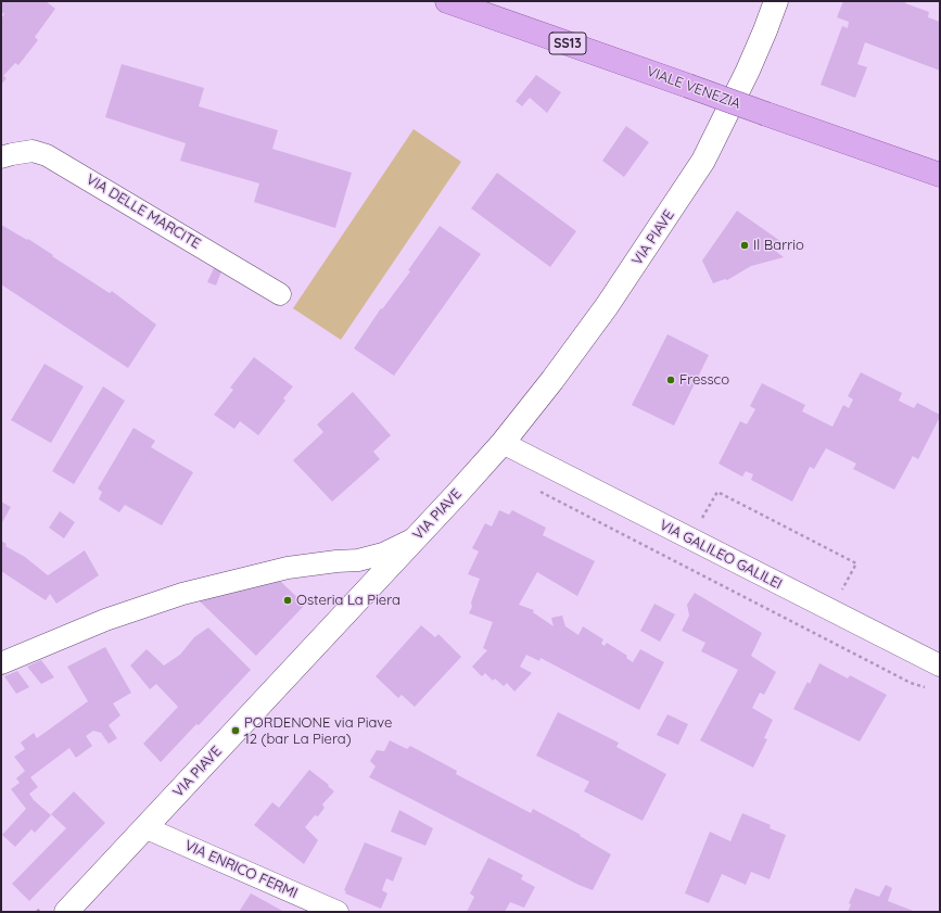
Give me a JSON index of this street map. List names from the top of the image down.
{
  "streets": {
    "main road": ["SS13", "VIALE VENEZIA"],
    "street": [
      "VIA DELLE MARCITE",
      "VIA PIAVE",
      "VIA GALILEO GALILEI",
      "VIA ENRICO FERMI"
    ]
  },
  "crossings": [
    ["VIA PIAVE", "VIA GALILEO GALILEI"],
    ["VIA PIAVE", "VIA ENRICO FERMI"]
  ],
  "places": [
    "Il Barrio",
    "Fressco",
    "Osteria La Piera",
    "PORDENONE via Piave 12 (bar La Piera)"
  ]
}
